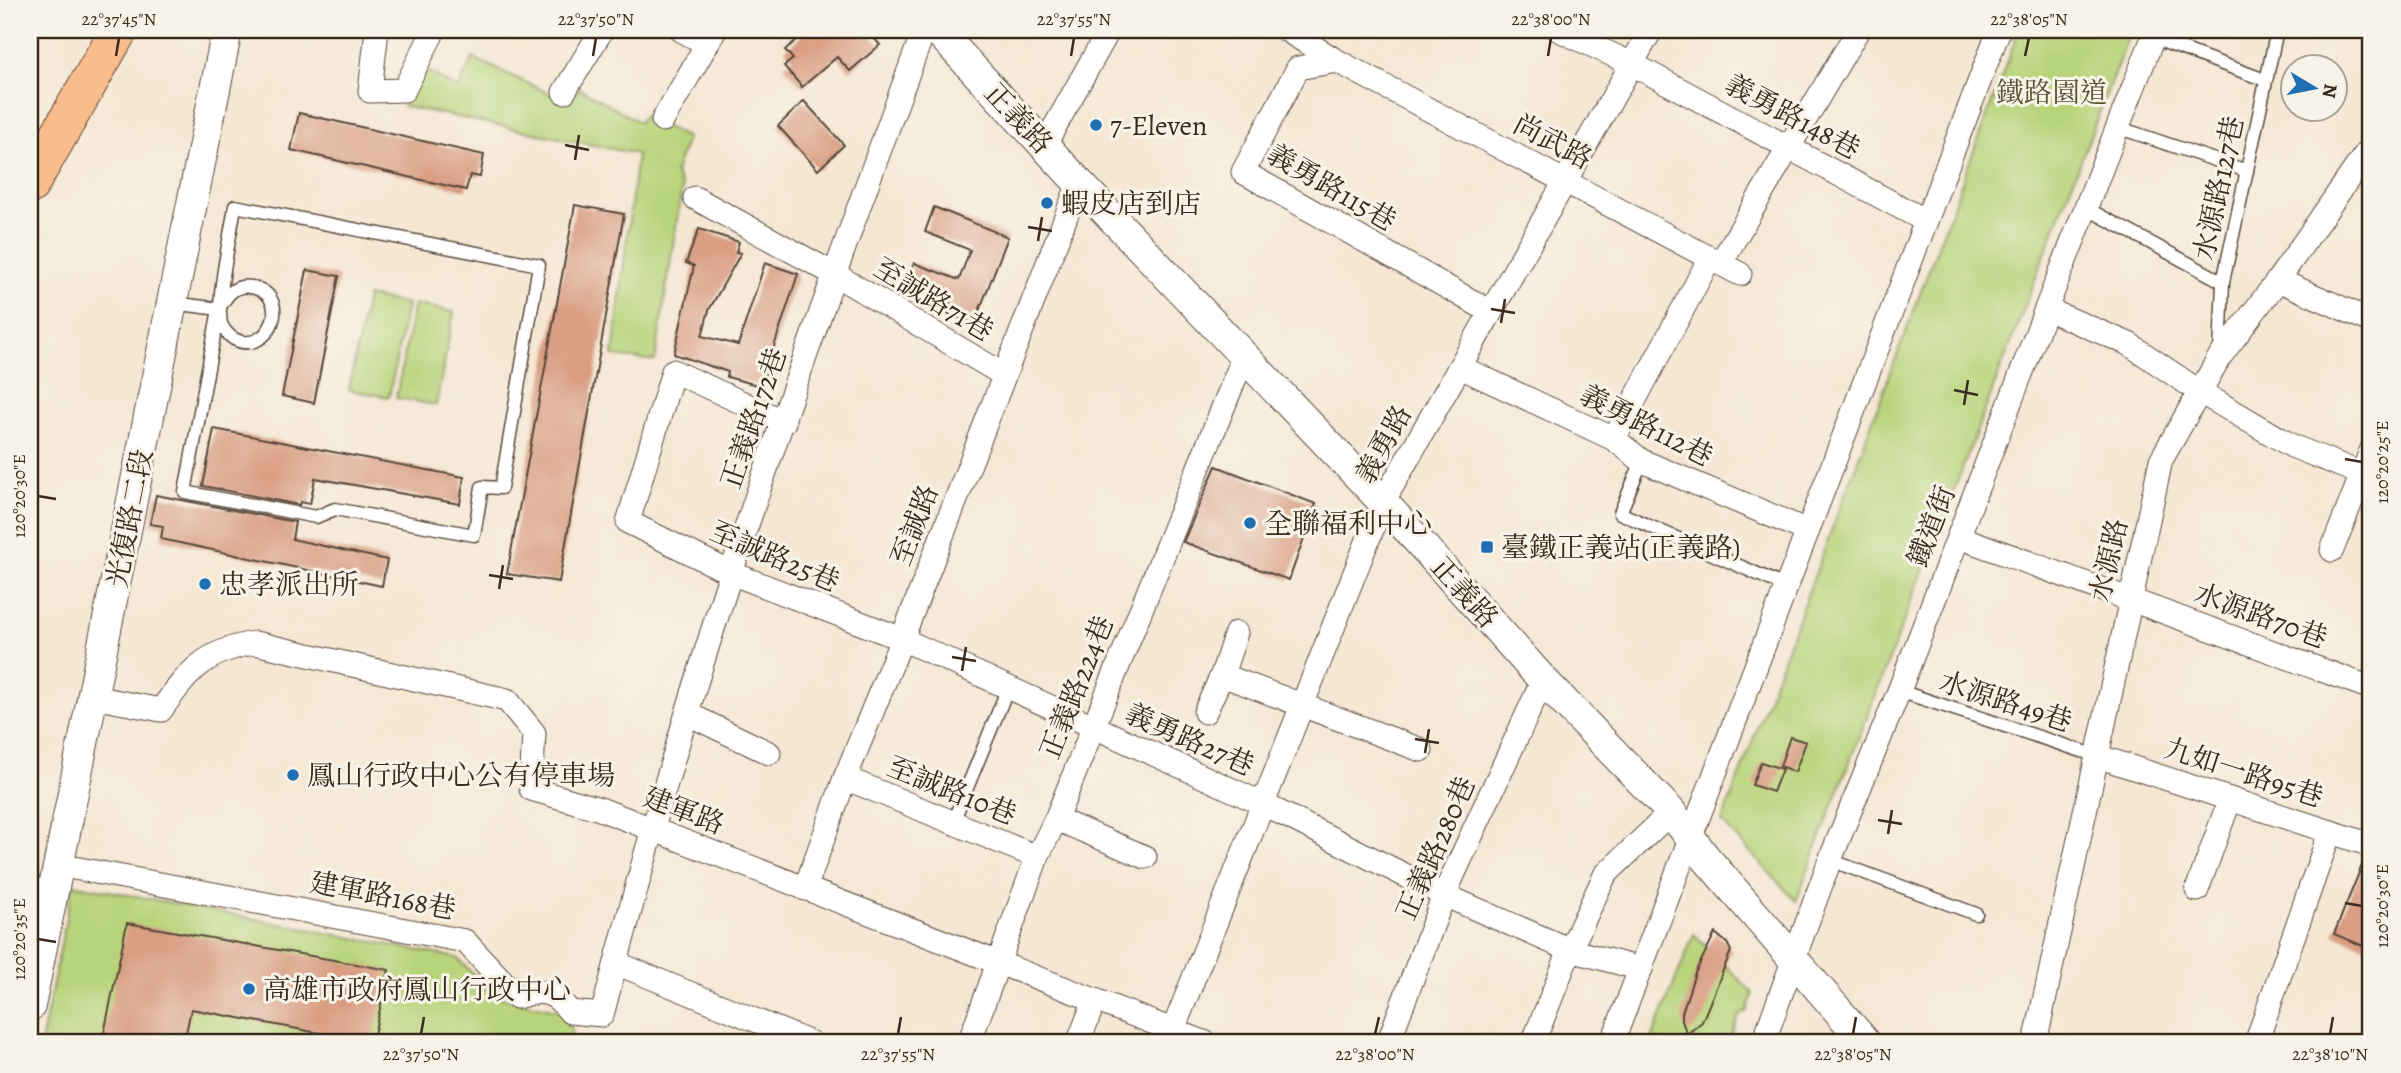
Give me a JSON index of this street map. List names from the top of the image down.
{
  "streets": {
    "street": [
      "義勇路148巷",
      "正義路",
      "尚武路",
      "義勇路115巷",
      "至誠路71巷",
      "正義路172巷",
      "義勇路112巷",
      "義勇路",
      "光復路二段",
      "至誠路",
      "鐵道街",
      "至誠路25巷",
      "水源路",
      "水源路70巷",
      "正義路224巷",
      "義勇路27巷",
      "九如一路95巷",
      "至誠路10巷",
      "建軍路",
      "正義路280巷",
      "建軍路168巷"
    ],
    "lane": ["水源路127巷", "水源路49巷"]
  },
  "crossings": [
    ["義勇路148巷", "義勇路"],
    ["正義路", "義勇路"],
    ["正義路", "至誠路"],
    ["正義路", "鐵道街"],
    ["正義路", "正義路224巷"],
    ["正義路", "正義路280巷"],
    ["尚武路", "義勇路115巷"],
    ["尚武路", "義勇路"],
    ["義勇路115巷", "義勇路"],
    ["水源路127巷", "水源路"],
    ["至誠路71巷", "正義路172巷"],
    ["至誠路71巷", "至誠路"],
    ["正義路172巷", "至誠路25巷"],
    ["正義路172巷", "建軍路"],
    ["正義路172巷", "建軍路168巷"],
    ["義勇路112巷", "義勇路"],
    ["義勇路", "義勇路27巷"],
    ["義勇路", "建軍路"],
    ["光復路二段", "建軍路"],
    ["光復路二段", "建軍路168巷"],
    ["至誠路", "至誠路25巷"],
    ["至誠路", "至誠路10巷"],
    ["至誠路", "建軍路"],
    ["鐵道街", "水源路70巷"],
    ["鐵道街", "水源路49巷"],
    ["至誠路25巷", "義勇路27巷"],
    ["水源路", "水源路70巷"],
    ["水源路", "水源路49巷"],
    ["水源路", "九如一路95巷"],
    ["正義路224巷", "義勇路27巷"],
    ["正義路224巷", "至誠路10巷"],
    ["正義路224巷", "建軍路"],
    ["水源路49巷", "九如一路95巷"],
    ["義勇路27巷", "正義路280巷"],
    ["建軍路", "建軍路168巷"]
  ],
  "parks": ["鐵路園道"],
  "places": {
    "other": [
      "7-Eleven",
      "蝦皮店到店",
      "全聯福利中心",
      "忠孝派出所",
      "鳳山行政中心公有停車場",
      "高雄市政府鳳山行政中心"
    ],
    "transit": ["臺鐵正義站(正義路)"]
  },
  "north": "right",
  "coordinates": [
    "22°37'45\"N",
    "22°37'50\"N",
    "22°37'55\"N",
    "22°38'00\"N",
    "22°38'05\"N",
    "120°20'25\"E",
    "120°20'30\"E",
    "120°20'35\"E",
    "22°38'10\"N"
  ]
}
